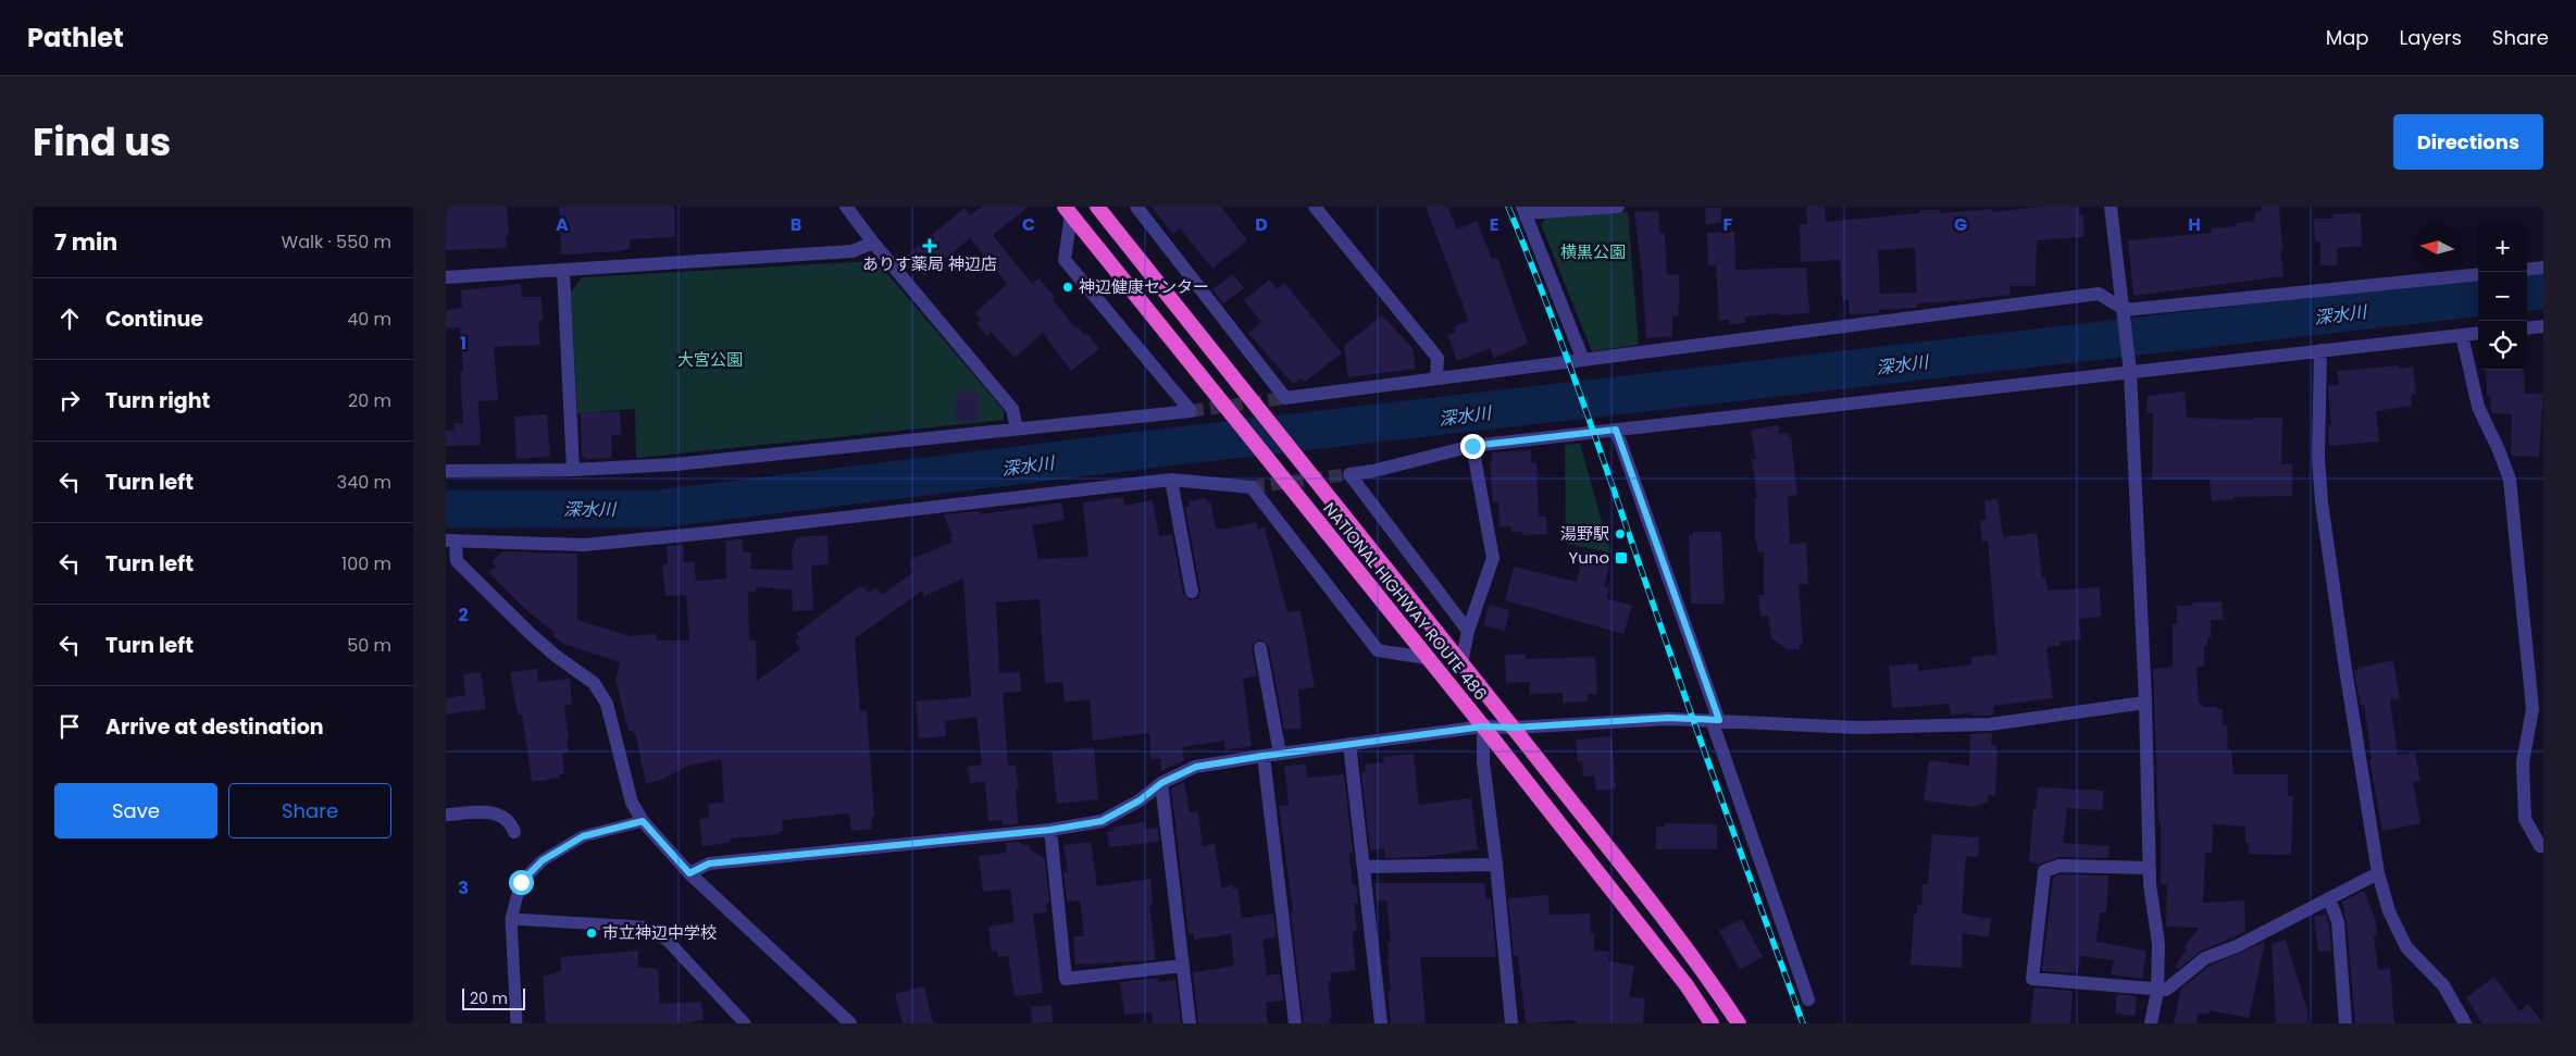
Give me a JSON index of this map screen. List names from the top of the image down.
{
  "streets": {
    "highway": ["NATIONAL HIGHWAY ROUTE 486"]
  },
  "water": ["深水川"],
  "parks": ["横黒公園", "大宮公園"],
  "places": {
    "health": ["ありす薬局 神辺店"],
    "other": ["神辺健康センター", "湯野駅", "市立神辺中学校"],
    "transit": ["Yuno"]
  },
  "scale_bar": "20 m",
  "north": "left",
  "page": {
    "header": "Pathlet",
    "nav": ["Map", "Layers", "Share"],
    "title": "Find us",
    "buttons": [
      "Directions",
      ["Save", "Share"]
    ],
    "heading": ["7 min", "Walk · 550 m"],
    "map_buttons": ["+", "−"],
    "list": [
      ["Continue", "40 m"],
      ["Turn right", "20 m"],
      ["Turn left", "340 m"],
      ["Turn left", "100 m"],
      ["Turn left", "50 m"],
      "Arrive at destination"
    ],
    "scale": "20 m"
  },
  "grid": {
    "columns": [
      "A",
      "B",
      "C",
      "D",
      "E",
      "F",
      "G",
      "H"
    ],
    "rows": ["1", "2", "3"]
  }
}
